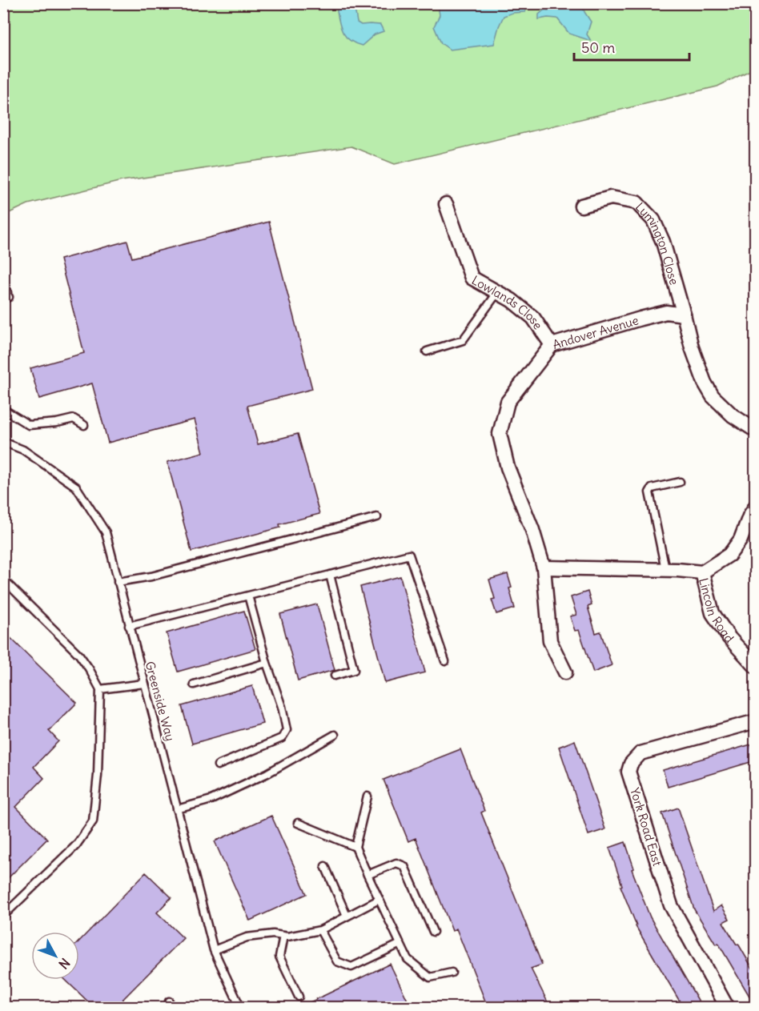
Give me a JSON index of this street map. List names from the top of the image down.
{
  "streets": {
    "street": [
      "Lymington Close",
      "Lowlands Close",
      "Andover Avenue",
      "Lincoln Road",
      "York Road East"
    ],
    "lane": ["Greenside Way"]
  },
  "crossings": [
    ["Lymington Close", "Andover Avenue"],
    ["Lowlands Close", "Andover Avenue"]
  ],
  "scale_bar": "50 m",
  "north": "bottom right"
}
